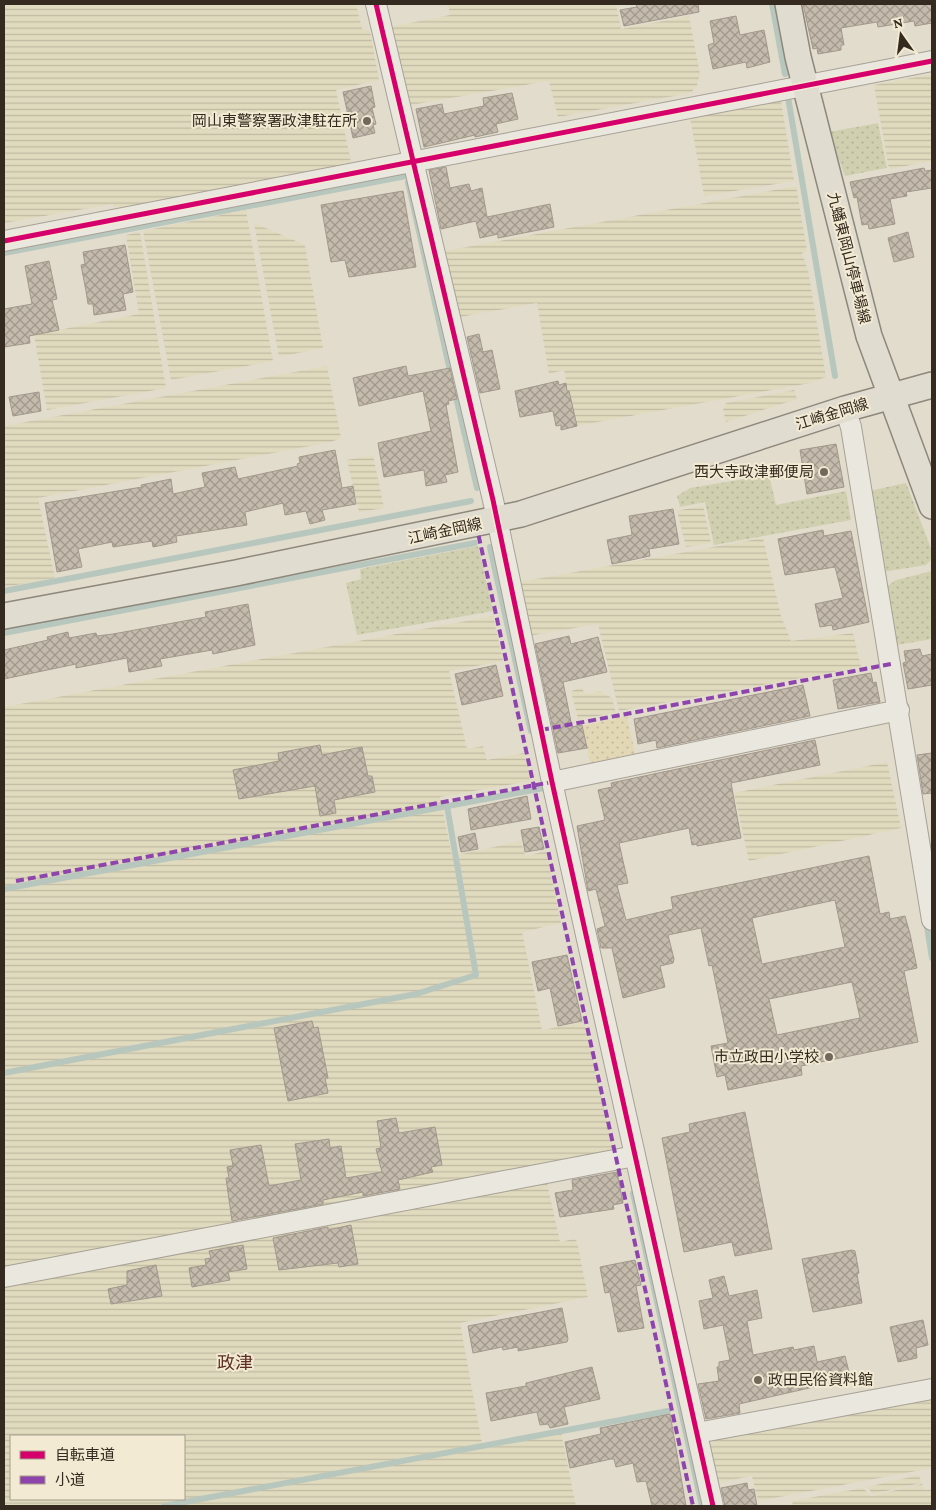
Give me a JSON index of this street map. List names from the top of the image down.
{
  "streets": {
    "main road": ["九蟠東岡山停車場線", "江崎金岡線"]
  },
  "crossings": [
    ["九蟠東岡山停車場線", "江崎金岡線"]
  ],
  "districts": ["政津"],
  "places": [
    "岡山東警察署政津駐在所",
    "西大寺政津郵便局",
    "市立政田小学校",
    "政田民俗資料館"
  ],
  "legend": ["自転車道", "小道"],
  "north": "top"
}
